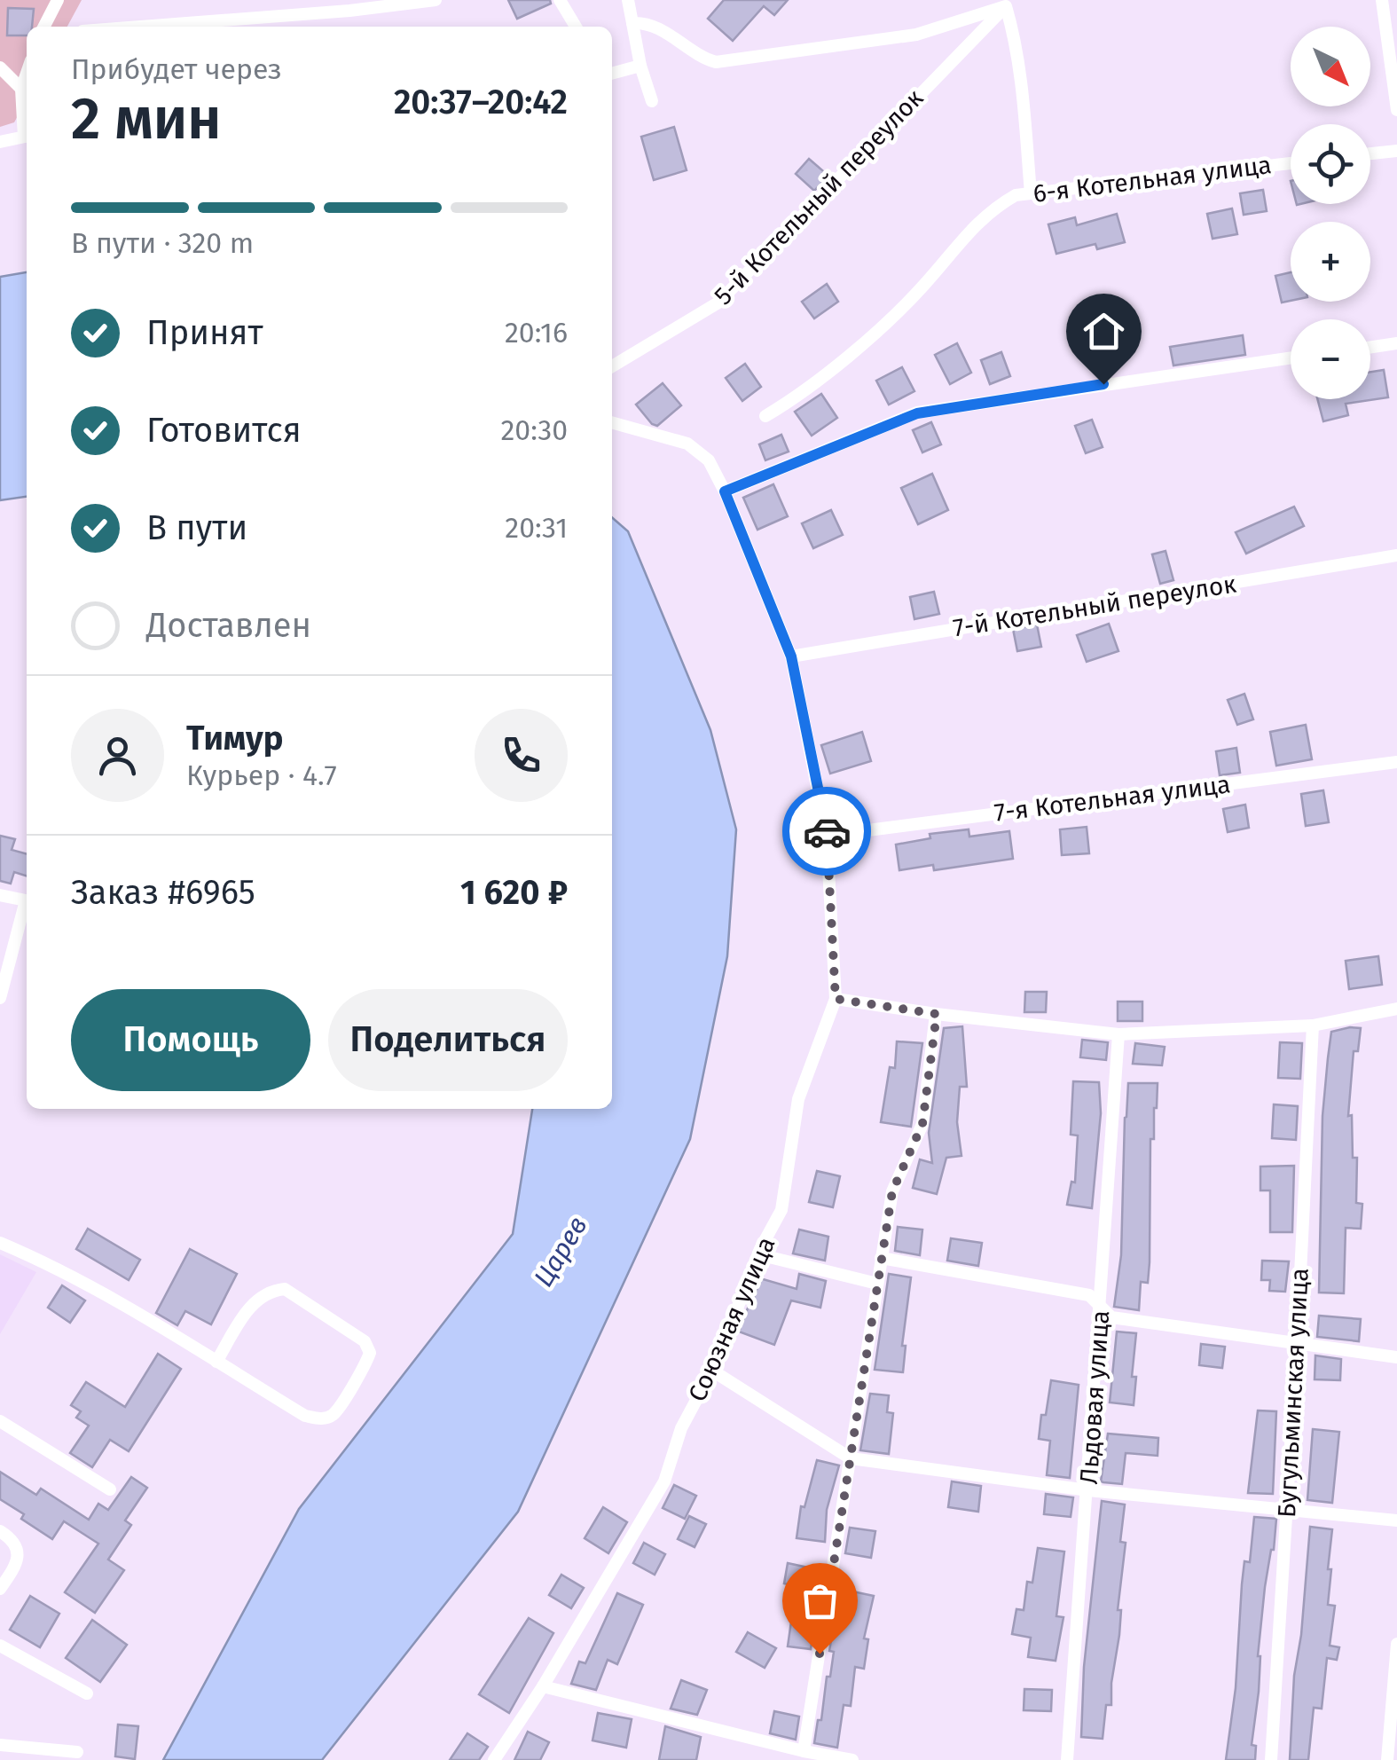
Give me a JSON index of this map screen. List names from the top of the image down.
{
  "streets": {
    "street": [
      "6-я Котельная улица",
      "5-й Котельный переулок",
      "7-й Котельный переулок",
      "7-я Котельная улица",
      "Союзная улица",
      "Бугульминская улица",
      "Льдовая улица"
    ]
  },
  "crossings": [
    ["7-й Котельный переулок", "Союзная улица"],
    ["7-я Котельная улица", "Союзная улица"]
  ],
  "water": ["Царев"],
  "north": "bottom right",
  "page": {
    "map_buttons": ["+", "−"],
    "heading": ["2 мин", "Прибудет через", "20:37–20:42"],
    "panel": [
      "Тимур",
      "Курьер · 4.7",
      "Заказ #6965",
      "1 620 ₽"
    ],
    "bar": "В пути · 320 m",
    "list": [
      ["Принят", "20:16"],
      ["Готовится", "20:30"],
      ["В пути", "20:31"],
      "Доставлен"
    ],
    "buttons": ["Помощь", "Поделиться"]
  }
}
